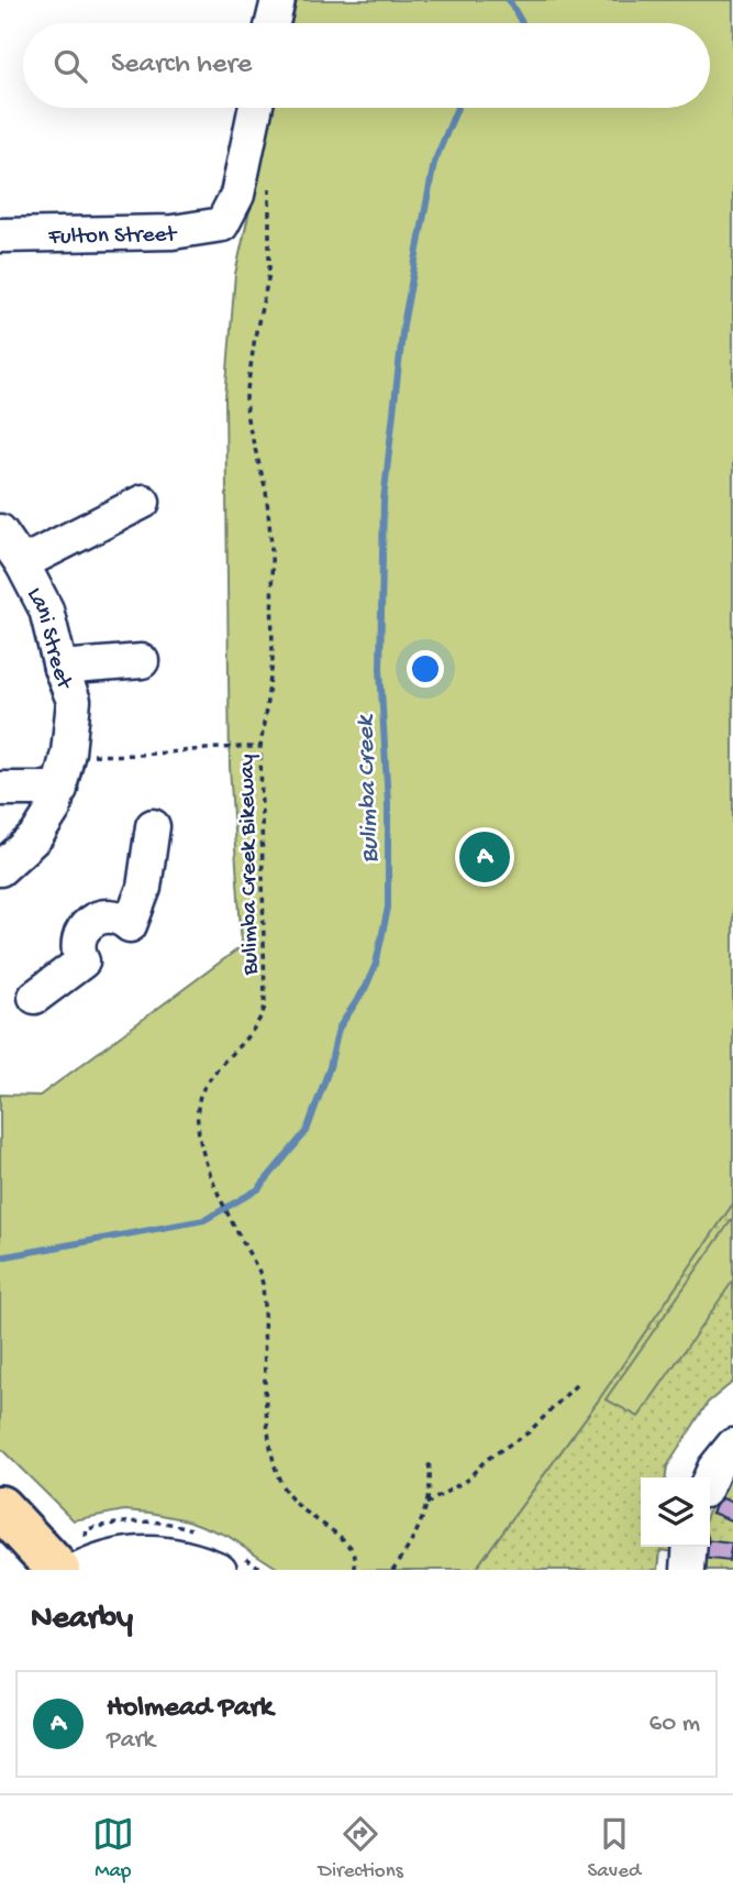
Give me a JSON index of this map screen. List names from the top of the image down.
{
  "streets": {
    "street": ["Fulton Street", "Lani Street"],
    "path": ["Bulimba Creek Bikeway"]
  },
  "water": ["Bulimba Creek"],
  "page": {
    "search": "Search here",
    "pins": "A",
    "heading": "Nearby",
    "list": [
      {
        "mark": "A",
        "name": "Holmead Park",
        "note": "Park",
        "value": "60 m"
      }
    ],
    "nav": ["Map", "Directions", "Saved"]
  }
}
